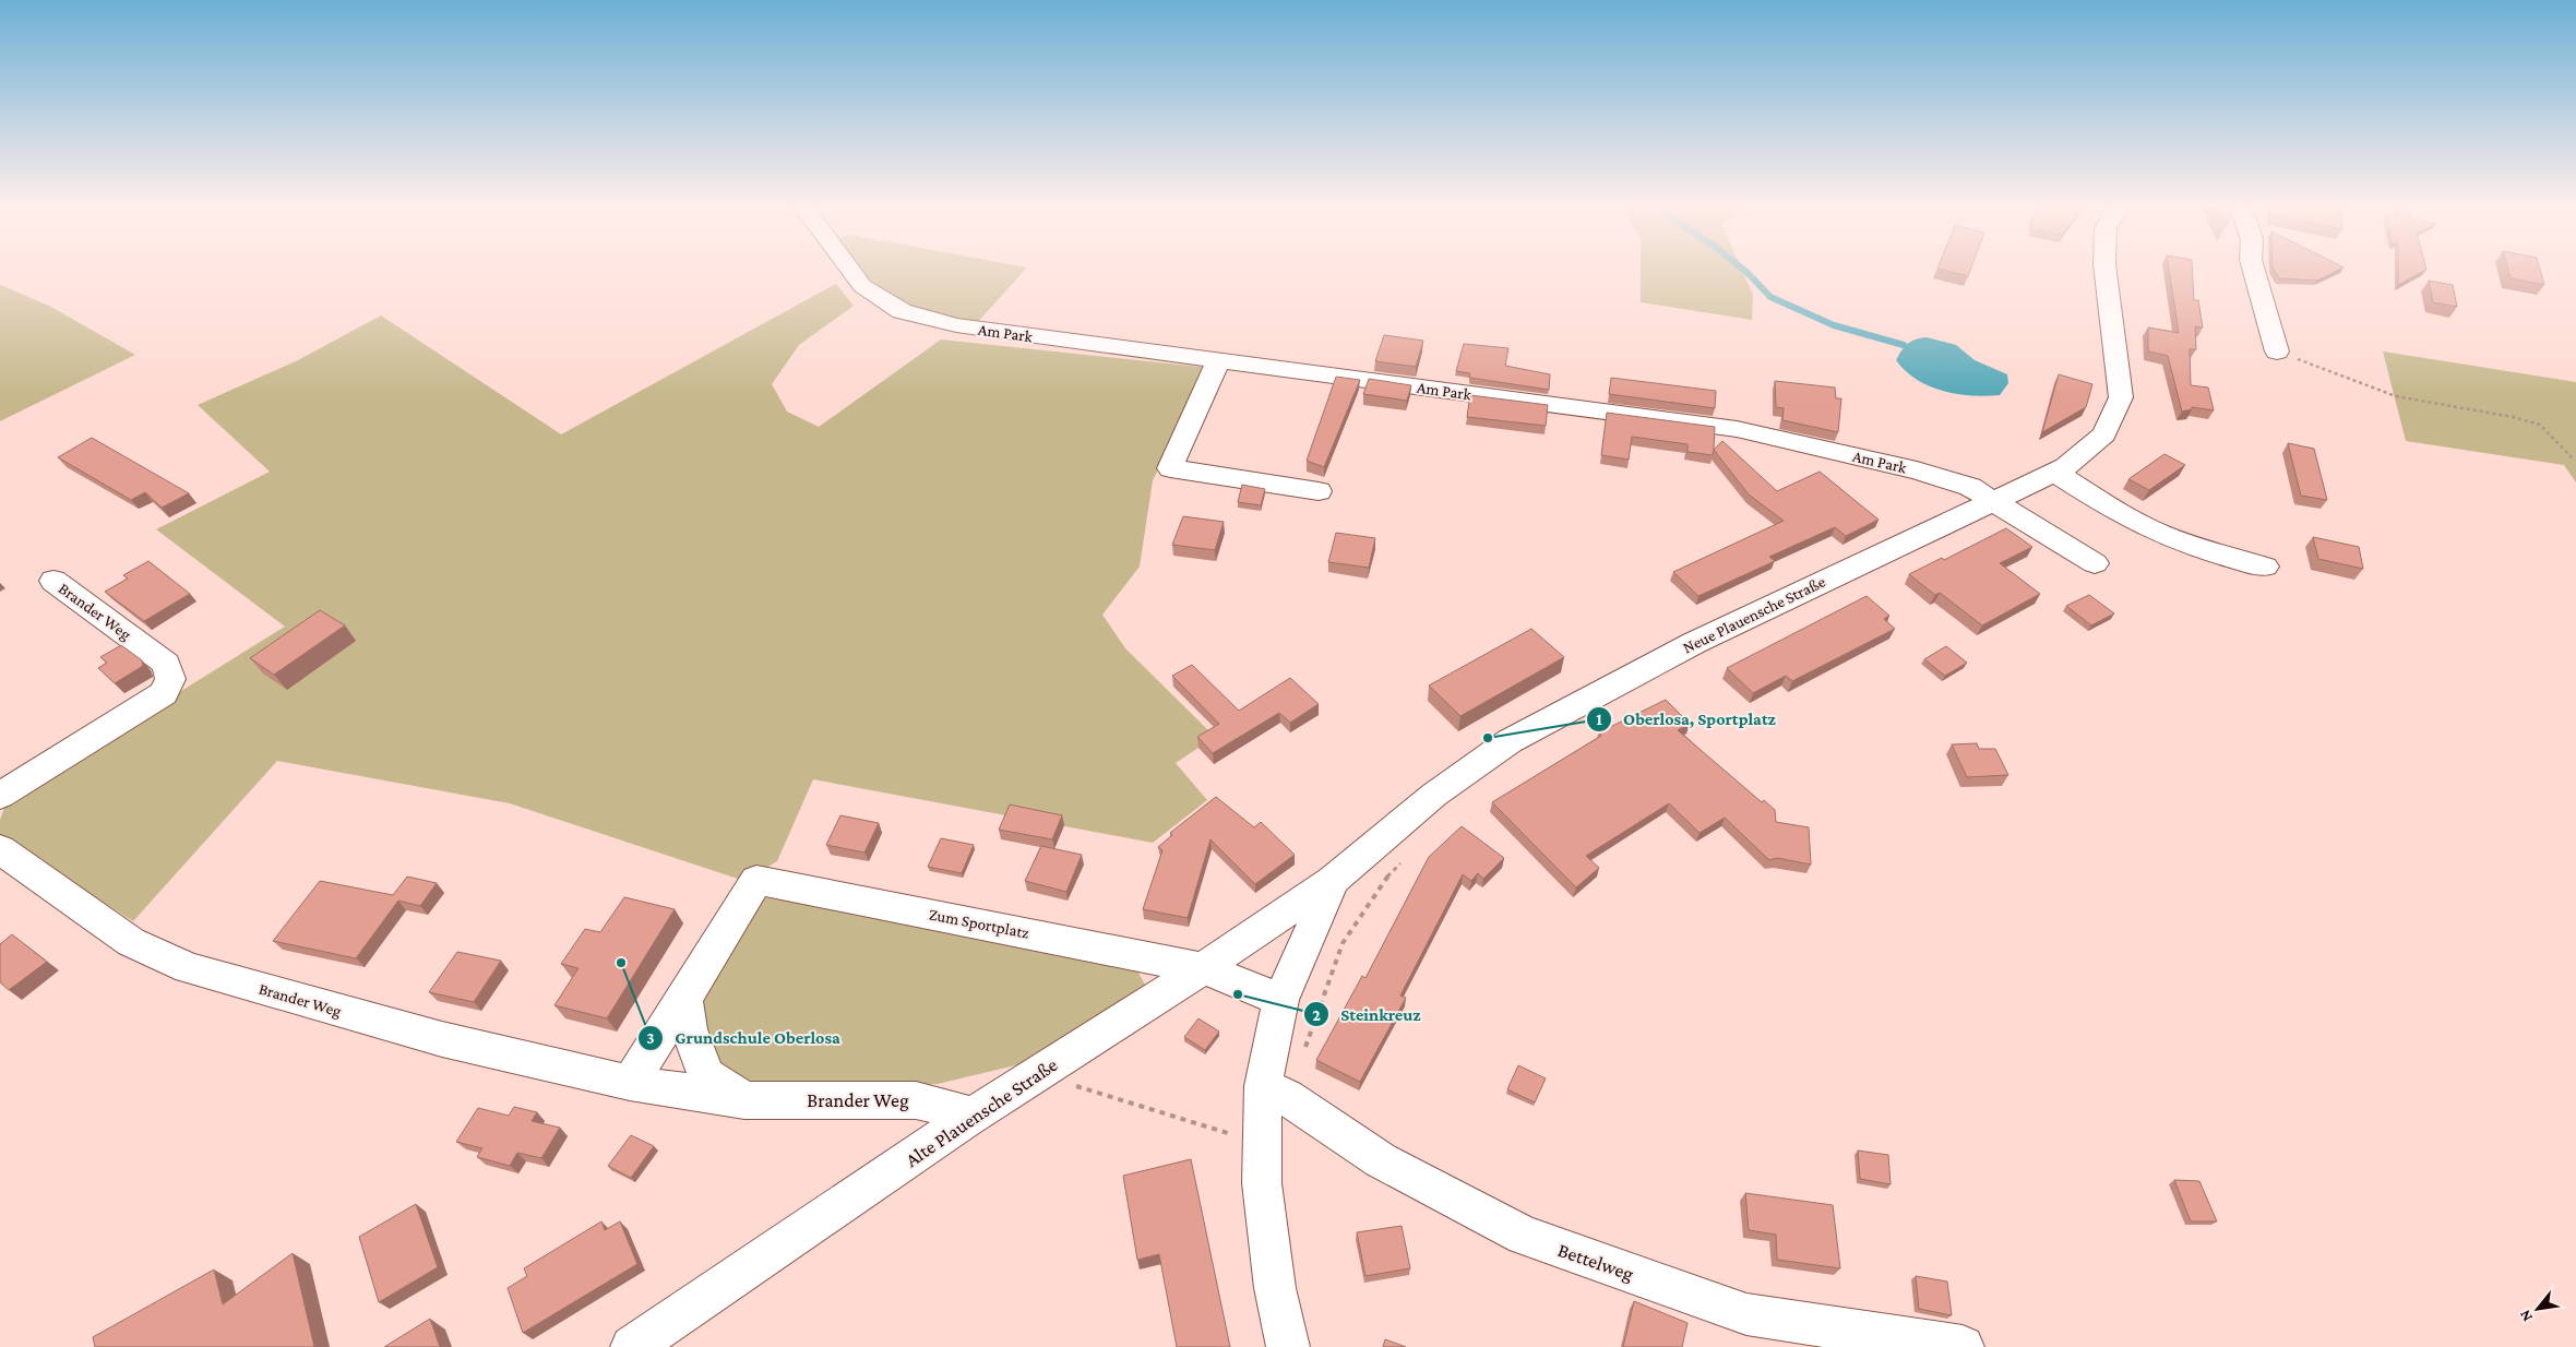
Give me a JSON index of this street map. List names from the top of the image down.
{
  "streets": {
    "street": [
      "Am Park",
      "Brander Weg",
      "Neue Plauensche Straße",
      "Zum Sportplatz",
      "Alte Plauensche Straße",
      "Bettelweg"
    ]
  },
  "crossings": [
    ["Am Park", "Neue Plauensche Straße"],
    ["Brander Weg", "Alte Plauensche Straße"],
    ["Neue Plauensche Straße", "Alte Plauensche Straße"],
    ["Neue Plauensche Straße", "Bettelweg"],
    ["Zum Sportplatz", "Alte Plauensche Straße"]
  ],
  "places": ["Oberlosa, Sportplatz", "Grundschule Oberlosa", "Steinkreuz"],
  "north": "bottom left"
}
